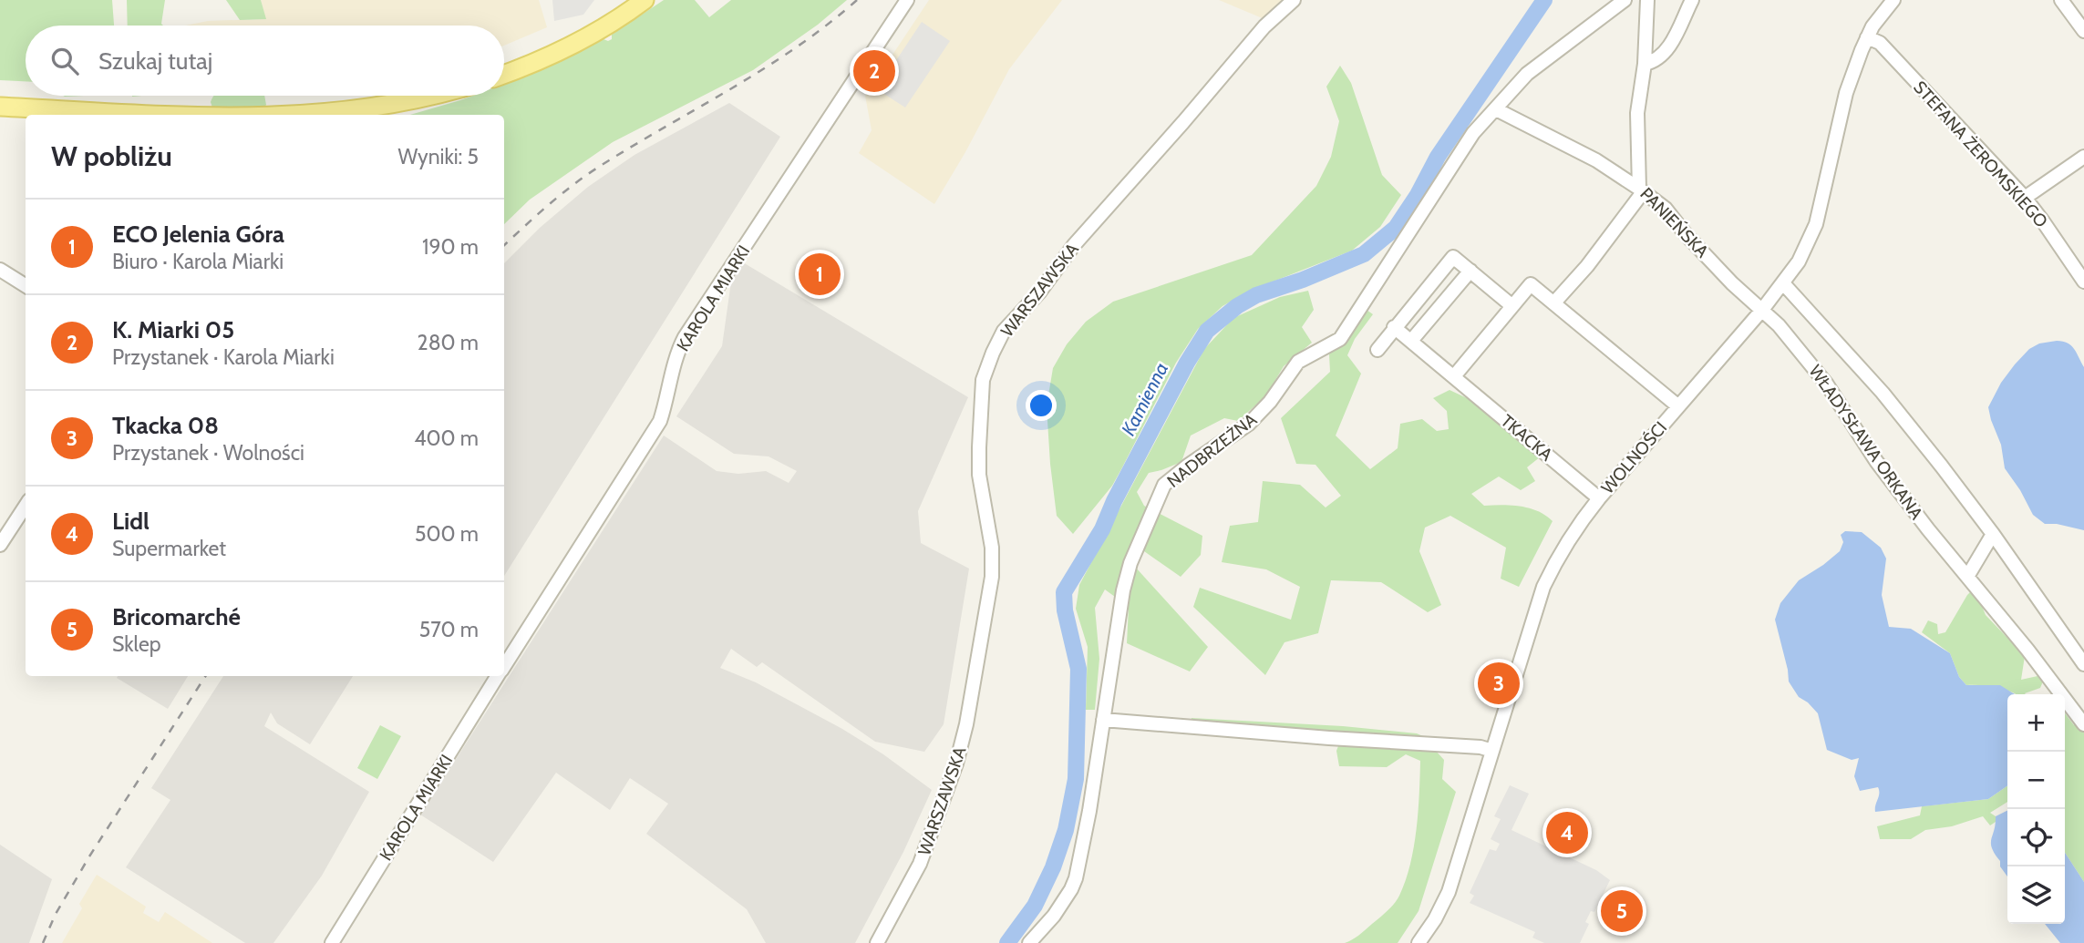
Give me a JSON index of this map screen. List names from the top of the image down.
{
  "streets": {
    "street": [
      "STEFANA ŻEROMSKIEGO",
      "PANIEŃSKA",
      "WARSZAWSKA",
      "KAROLA MIARKI",
      "TKACKA",
      "WŁADYSŁAWA ORKANA",
      "NADBRZEŻNA",
      "WOLNOŚCI"
    ]
  },
  "crossings": [
    ["STEFANA ŻEROMSKIEGO", "WOLNOŚCI"],
    ["PANIEŃSKA", "WŁADYSŁAWA ORKANA"],
    ["PANIEŃSKA", "WOLNOŚCI"],
    ["TKACKA", "WOLNOŚCI"],
    ["WŁADYSŁAWA ORKANA", "WOLNOŚCI"]
  ],
  "water": ["Kamienna"],
  "page": {
    "search": "Szukaj tutaj",
    "pins": [
      "2",
      "1",
      "3",
      "4",
      "5"
    ],
    "heading": ["W pobliżu", "Wyniki: 5"],
    "list": [
      {
        "mark": "1",
        "name": "ECO Jelenia Góra",
        "note": "Biuro · Karola Miarki",
        "value": "190 m"
      },
      {
        "mark": "2",
        "name": "K. Miarki 05",
        "note": "Przystanek · Karola Miarki",
        "value": "280 m"
      },
      {
        "mark": "3",
        "name": "Tkacka 08",
        "note": "Przystanek · Wolności",
        "value": "400 m"
      },
      {
        "mark": "4",
        "name": "Lidl",
        "note": "Supermarket",
        "value": "500 m"
      },
      {
        "mark": "5",
        "name": "Bricomarché",
        "note": "Sklep",
        "value": "570 m"
      }
    ],
    "map_buttons": ["+", "−"]
  }
}
